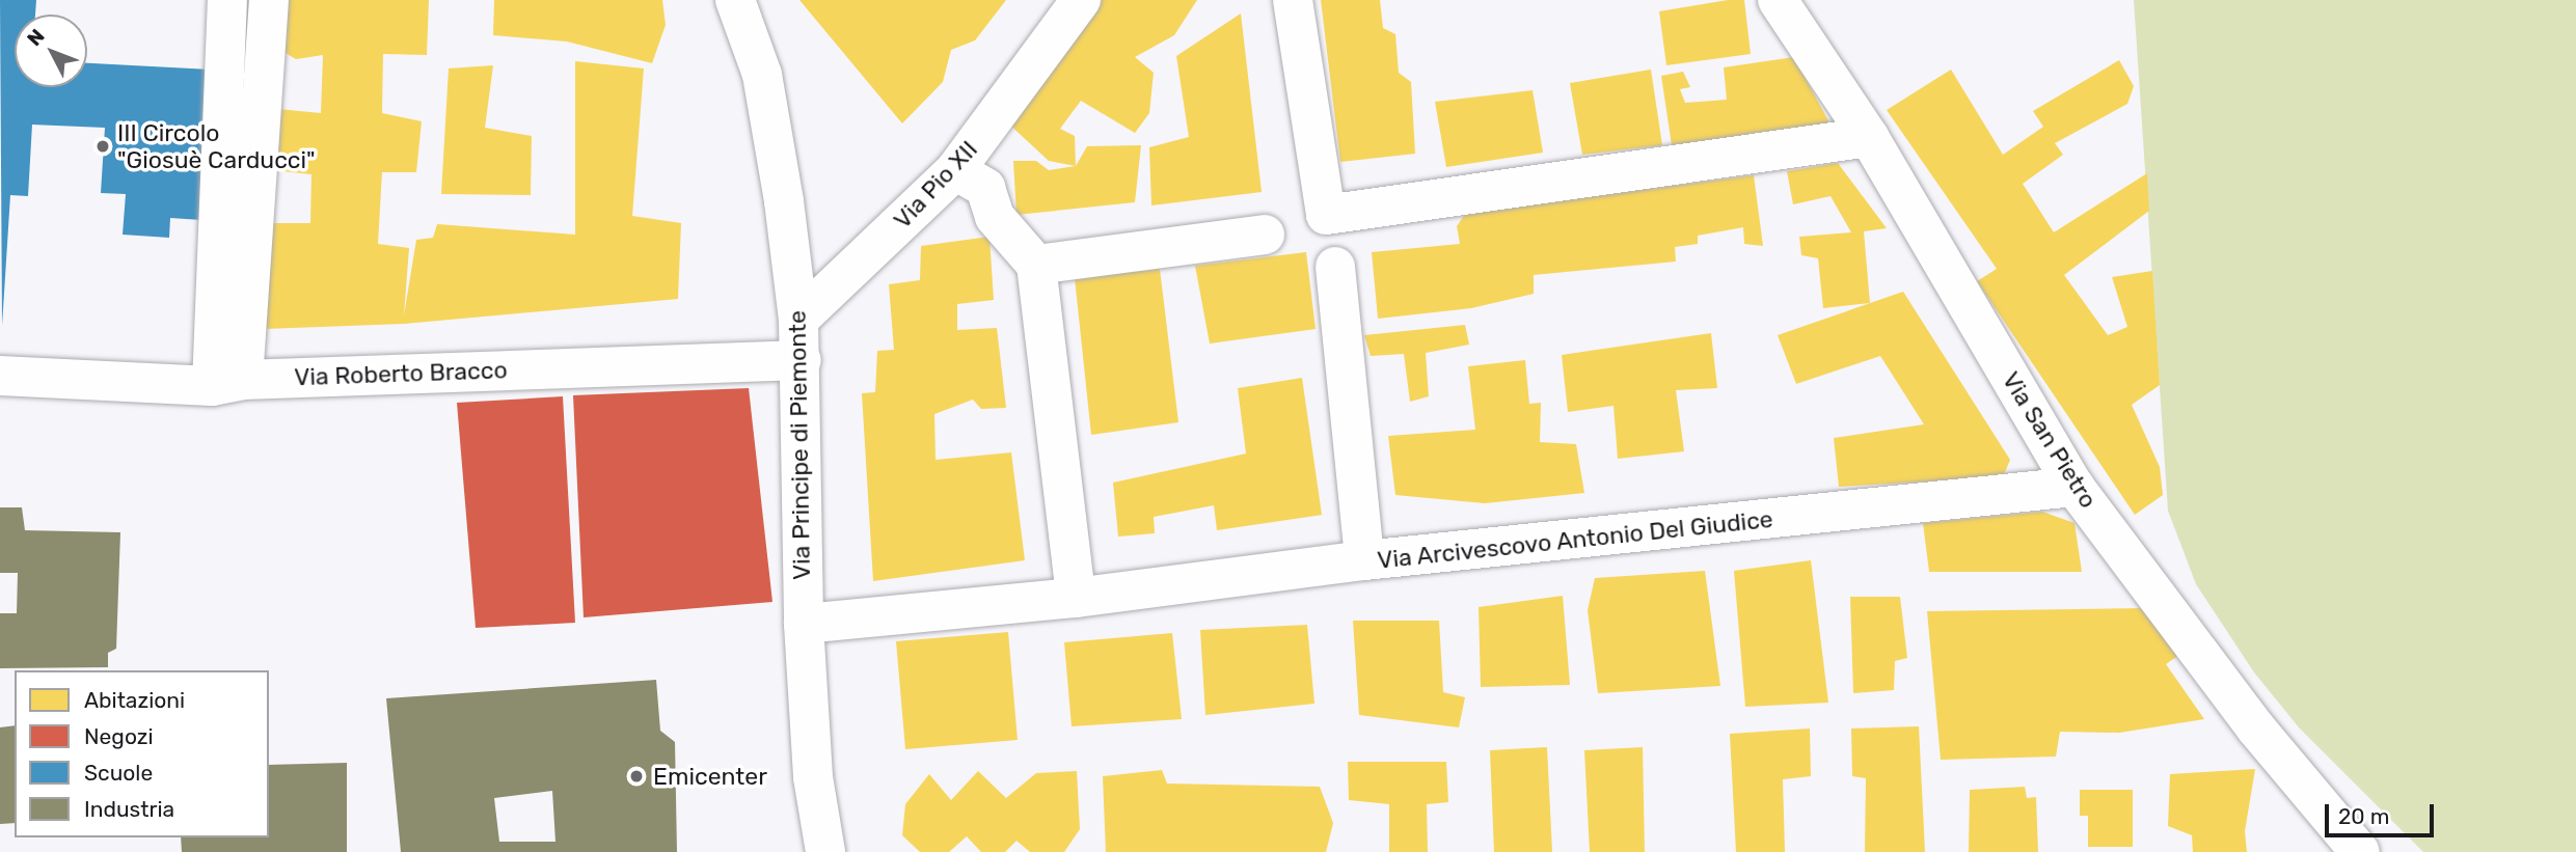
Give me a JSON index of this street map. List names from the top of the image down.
{
  "streets": {
    "street": [
      "Via Pio XII",
      "Via Roberto Bracco",
      "Via San Pietro",
      "Via Principe di Piemonte",
      "Via Arcivescovo Antonio Del Giudice"
    ]
  },
  "crossings": [
    ["Via Pio XII", "Via Principe di Piemonte"],
    ["Via Roberto Bracco", "Via Principe di Piemonte"],
    ["Via San Pietro", "Via Arcivescovo Antonio Del Giudice"],
    ["Via Principe di Piemonte", "Via Arcivescovo Antonio Del Giudice"]
  ],
  "places": ["III Circolo \"Giosuè Carducci\"", "Emicenter"],
  "legend": [
    "Abitazioni",
    "Negozi",
    "Scuole",
    "Industria"
  ],
  "scale_bar": "20 m",
  "north": "top left"
}
